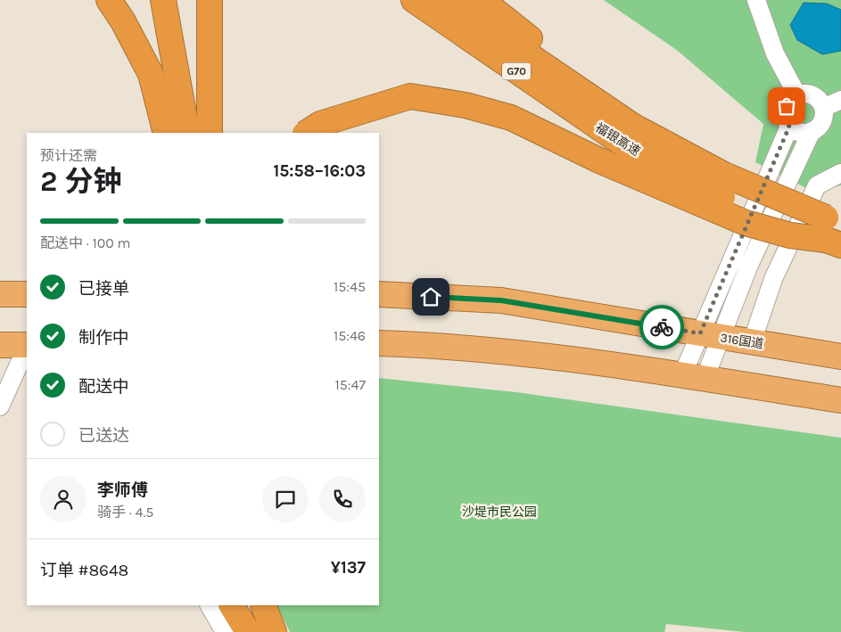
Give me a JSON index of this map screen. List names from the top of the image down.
{
  "streets": {
    "highway": ["G70", "福银高速", "316国道"]
  },
  "parks": ["沙堤市民公园"],
  "page": {
    "heading": ["2 分钟", "预计还需", "15:58–16:03"],
    "panel": [
      "李师傅",
      "骑手 · 4.5",
      "订单 #8648",
      "¥137"
    ],
    "bar": "配送中 · 100 m",
    "list": [
      ["已接单", "15:45"],
      ["制作中", "15:46"],
      ["配送中", "15:47"],
      "已送达"
    ]
  }
}
